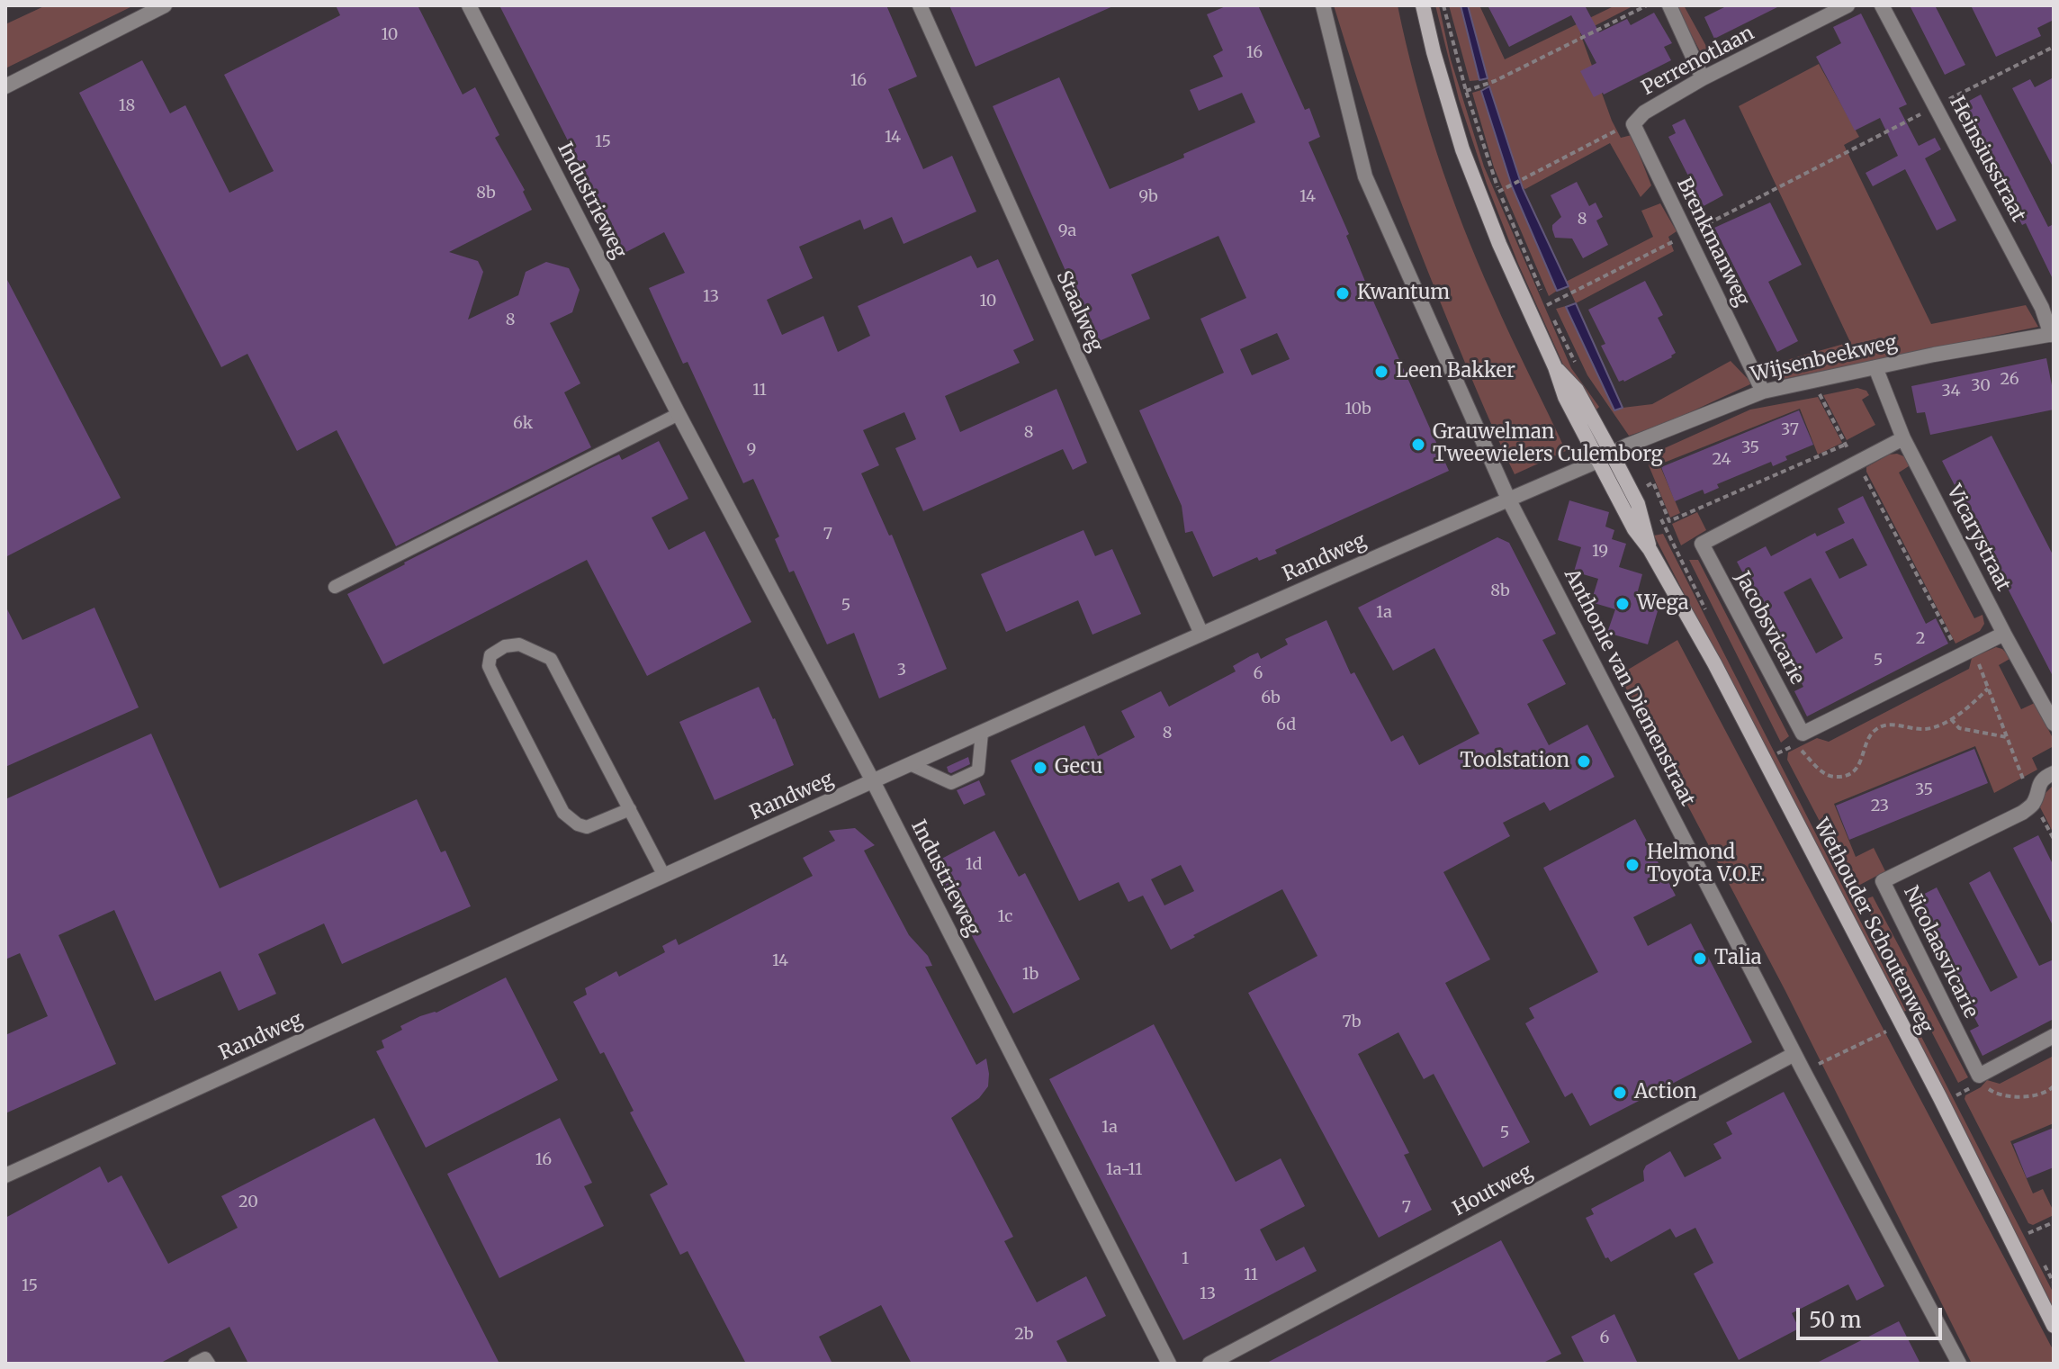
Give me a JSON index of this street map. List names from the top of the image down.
{
  "streets": {
    "street": [
      "Perrenotlaan",
      "Heinsiusstraat",
      "Industrieweg",
      "Brenkmanweg",
      "Staalweg",
      "Wijsenbeekweg",
      "Vicarystraat",
      "Randweg",
      "Jacobsvicarie",
      "Anthonie van Diemenstraat",
      "Wethouder Schoutenweg",
      "Nicolaasvicarie",
      "Houtweg"
    ]
  },
  "crossings": [
    ["Perrenotlaan", "Brenkmanweg"],
    ["Heinsiusstraat", "Wijsenbeekweg"],
    ["Industrieweg", "Randweg"],
    ["Brenkmanweg", "Wijsenbeekweg"],
    ["Staalweg", "Randweg"],
    ["Wijsenbeekweg", "Vicarystraat"],
    ["Wijsenbeekweg", "Randweg"],
    ["Wijsenbeekweg", "Wethouder Schoutenweg"],
    ["Vicarystraat", "Jacobsvicarie"],
    ["Randweg", "Anthonie van Diemenstraat"],
    ["Randweg", "Wethouder Schoutenweg"],
    ["Anthonie van Diemenstraat", "Houtweg"]
  ],
  "places": [
    "Kwantum",
    "Leen Bakker",
    "Grauwelman Tweewielers Culemborg",
    "Wega",
    "Toolstation",
    "Gecu",
    "Helmond Toyota V.O.F.",
    "Talia",
    "Action"
  ],
  "house_numbers": [
    "10",
    "16",
    "16",
    "18",
    "14",
    "15",
    "8b",
    "9b",
    "14",
    "8",
    "9a",
    "13",
    "10",
    "8",
    "26",
    "30",
    "11",
    "34",
    "10b",
    "6k",
    "37",
    "8",
    "35",
    "9",
    "24",
    "7",
    "19",
    "8b",
    "5",
    "1a",
    "2",
    "5",
    "3",
    "6",
    "6b",
    "6d",
    "8",
    "35",
    "23",
    "1d",
    "1c",
    "14",
    "1b",
    "7b",
    "1a",
    "5",
    "16",
    "1a-11",
    "20",
    "7",
    "1",
    "11",
    "15",
    "13",
    "2b",
    "6"
  ],
  "scale_bar": "50 m"
}
